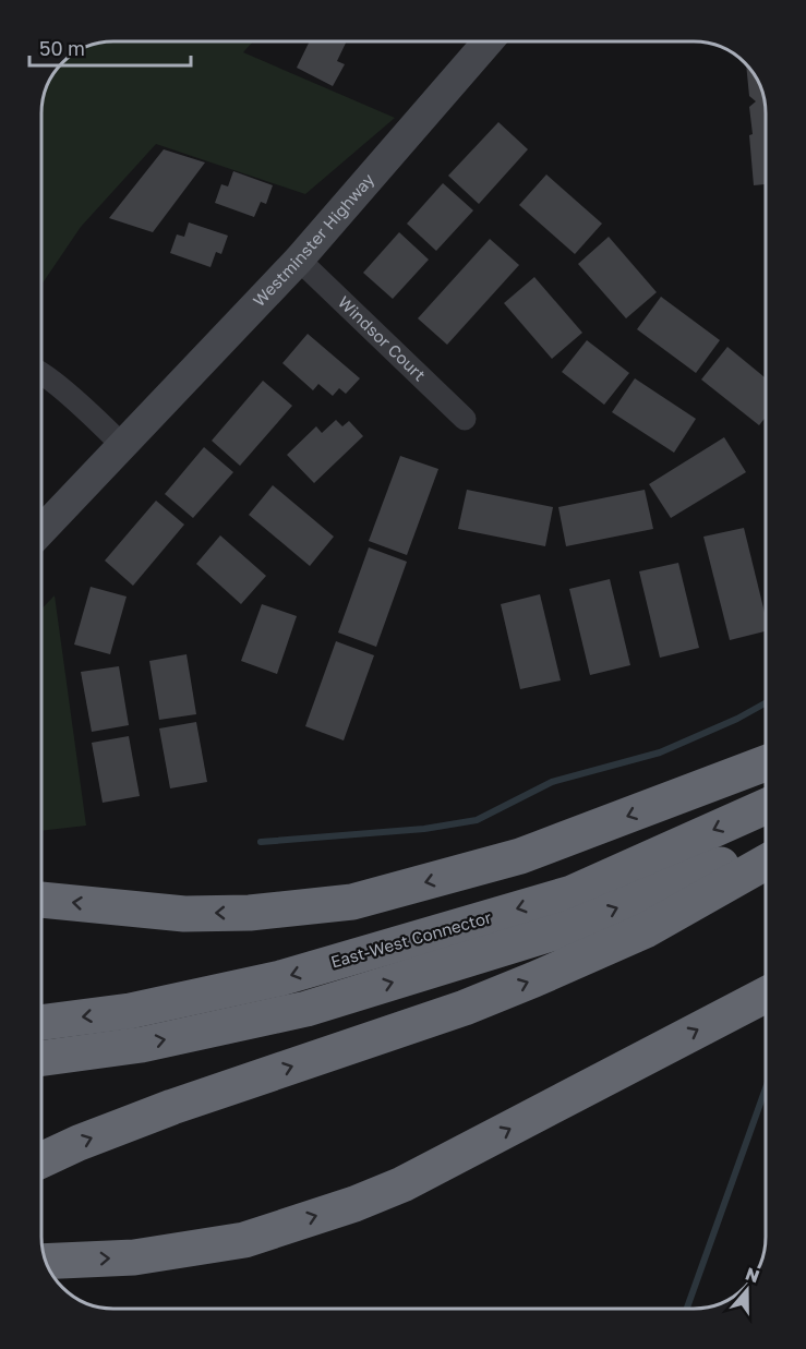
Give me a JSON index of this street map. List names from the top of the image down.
{
  "streets": {
    "highway": ["East-West Connector"],
    "main road": ["Westminster Highway"],
    "street": ["Windsor Court"]
  },
  "crossings": [
    ["Westminster Highway", "Windsor Court"]
  ],
  "scale_bar": "50 m",
  "north": "top"
}
